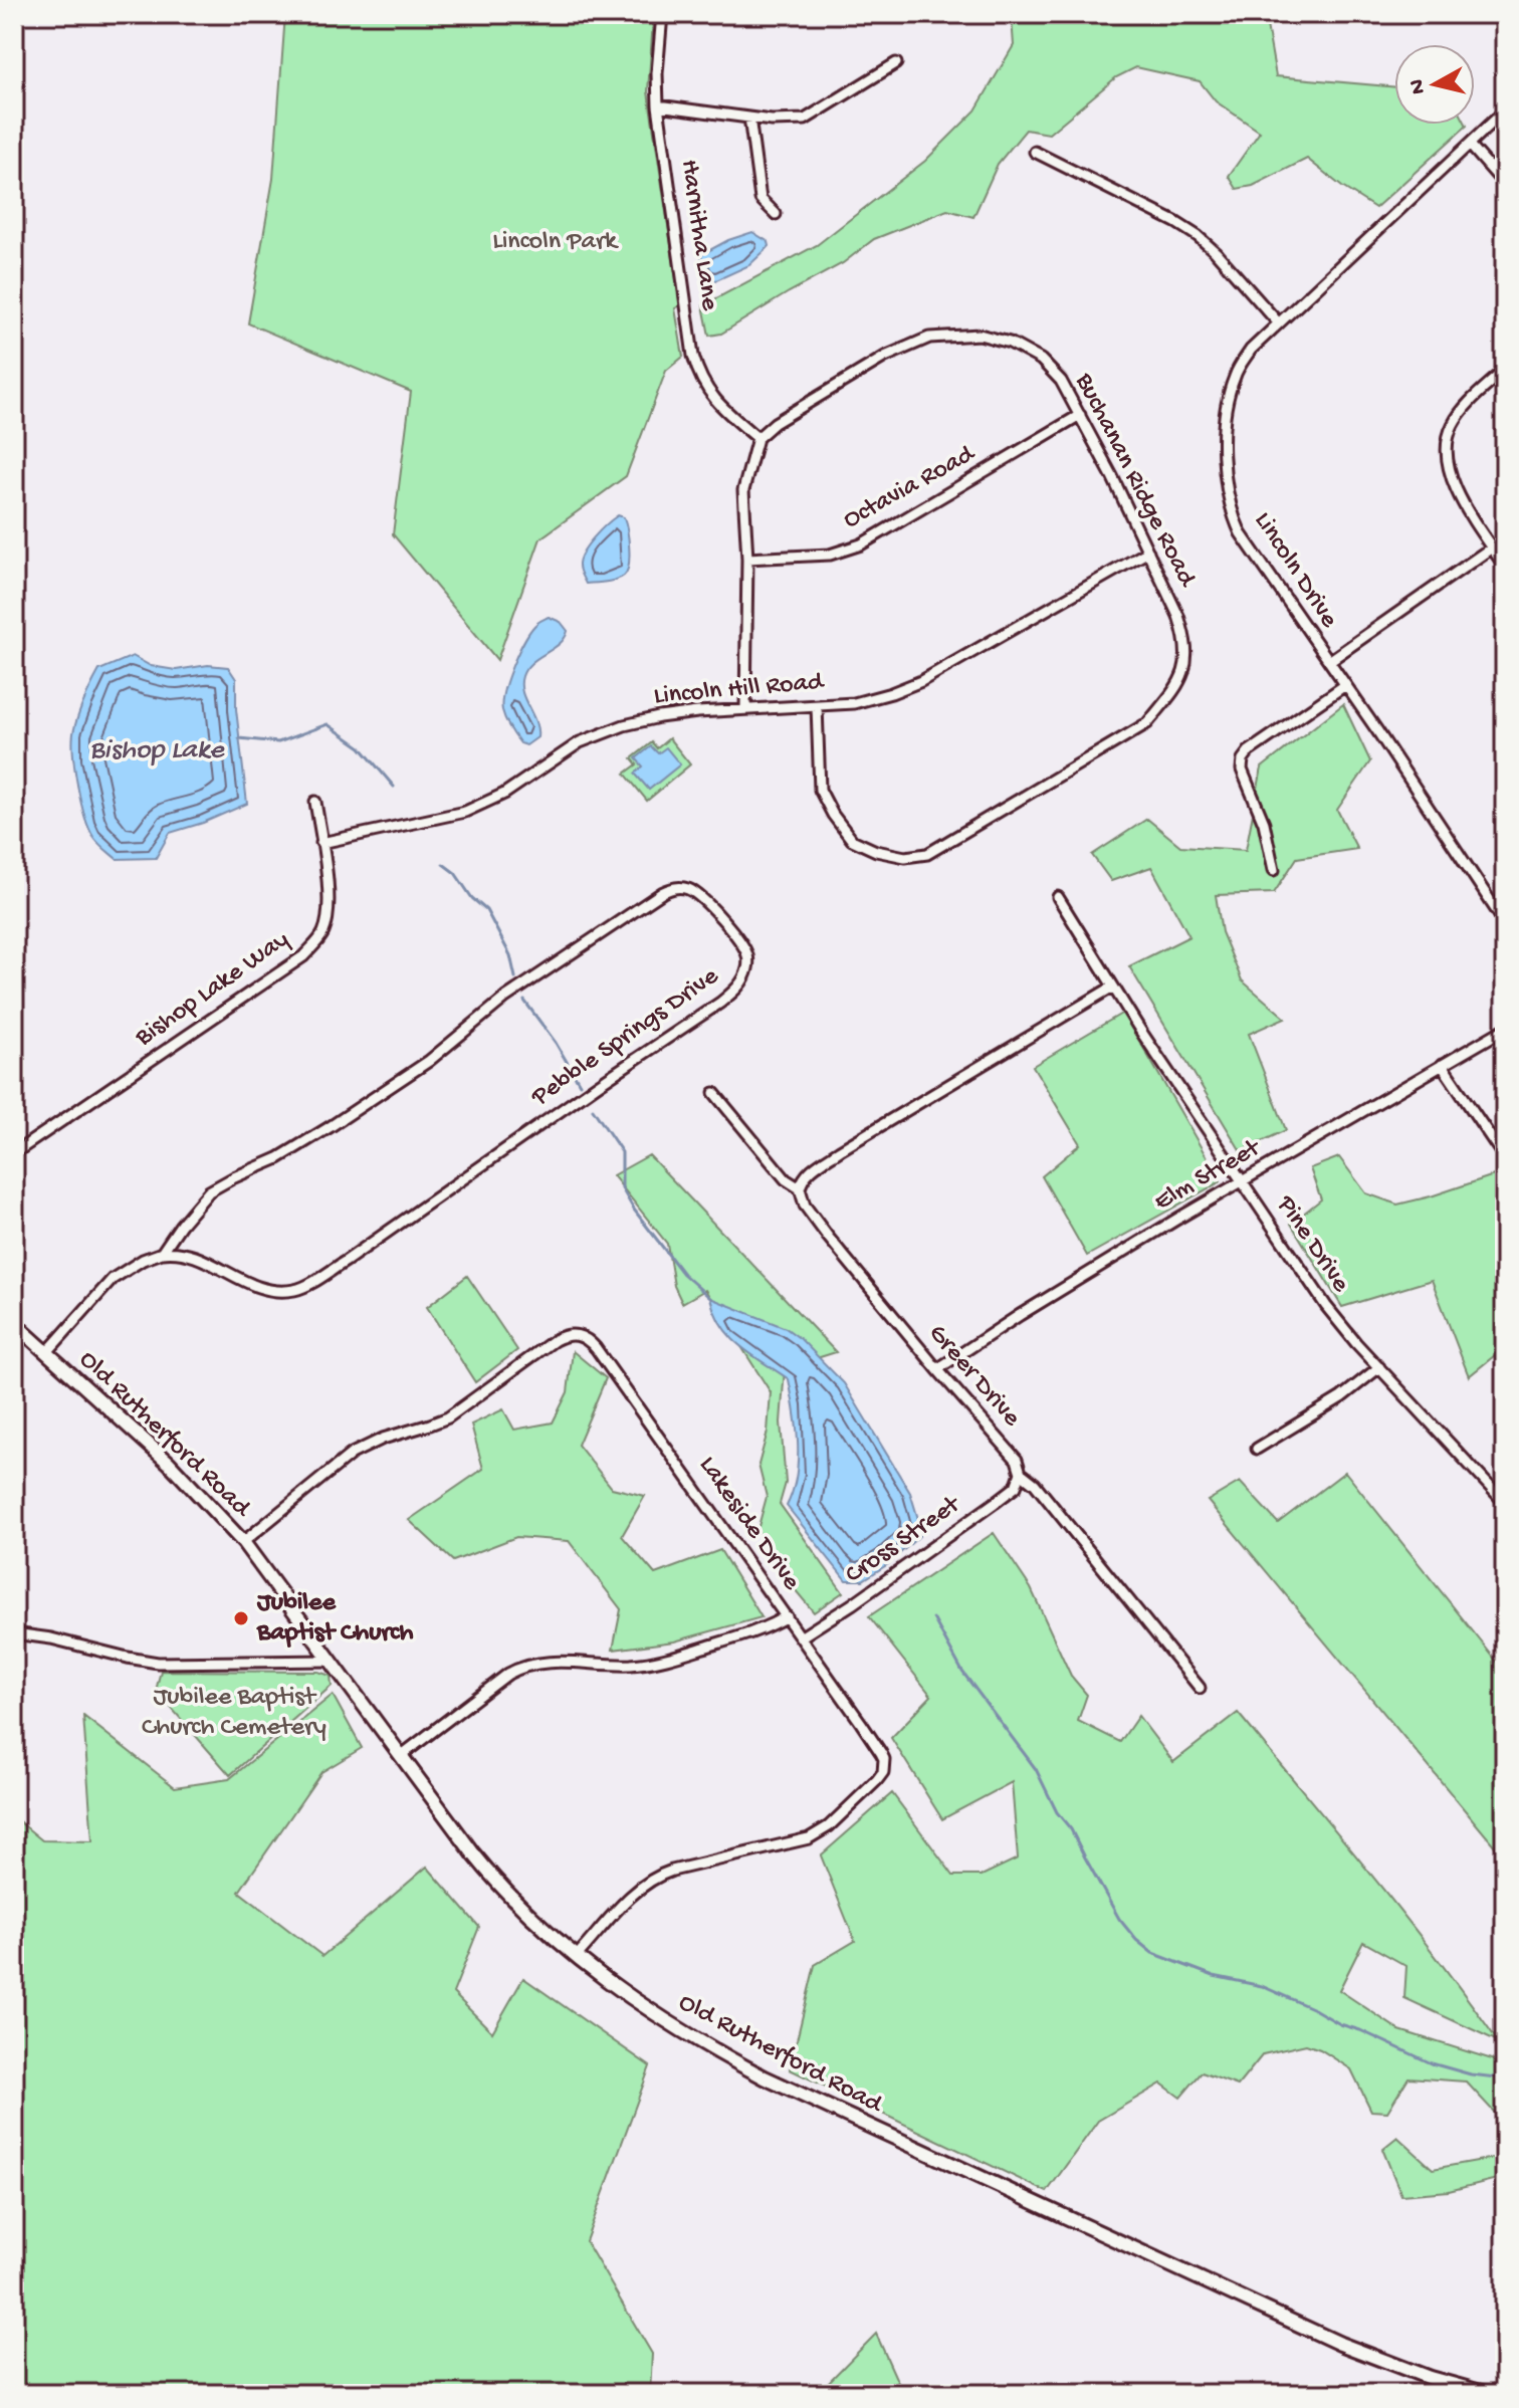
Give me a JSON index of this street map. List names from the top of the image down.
{
  "streets": {
    "street": [
      "Harnitha Lane",
      "Buchanan Ridge Road",
      "Octavia Road",
      "Lincoln Drive",
      "Lincoln Hill Road",
      "Bishop Lake Way",
      "Pebble Springs Drive",
      "Elm Street",
      "Pine Drive",
      "Greer Drive",
      "Old Rutherford Road",
      "Lakeside Drive",
      "Cross Street"
    ]
  },
  "crossings": [
    ["Harnitha Lane", "Buchanan Ridge Road"],
    ["Buchanan Ridge Road", "Octavia Road"],
    ["Buchanan Ridge Road", "Lincoln Hill Road"],
    ["Lincoln Hill Road", "Bishop Lake Way"],
    ["Pebble Springs Drive", "Old Rutherford Road"],
    ["Elm Street", "Pine Drive"],
    ["Elm Street", "Greer Drive"],
    ["Greer Drive", "Cross Street"],
    ["Old Rutherford Road", "Lakeside Drive"],
    ["Lakeside Drive", "Cross Street"]
  ],
  "water": ["Bishop Lake"],
  "parks": ["Lincoln Park", "Jubilee Baptist Church Cemetery"],
  "places": ["Jubilee Baptist Church"],
  "north": "left"
}
